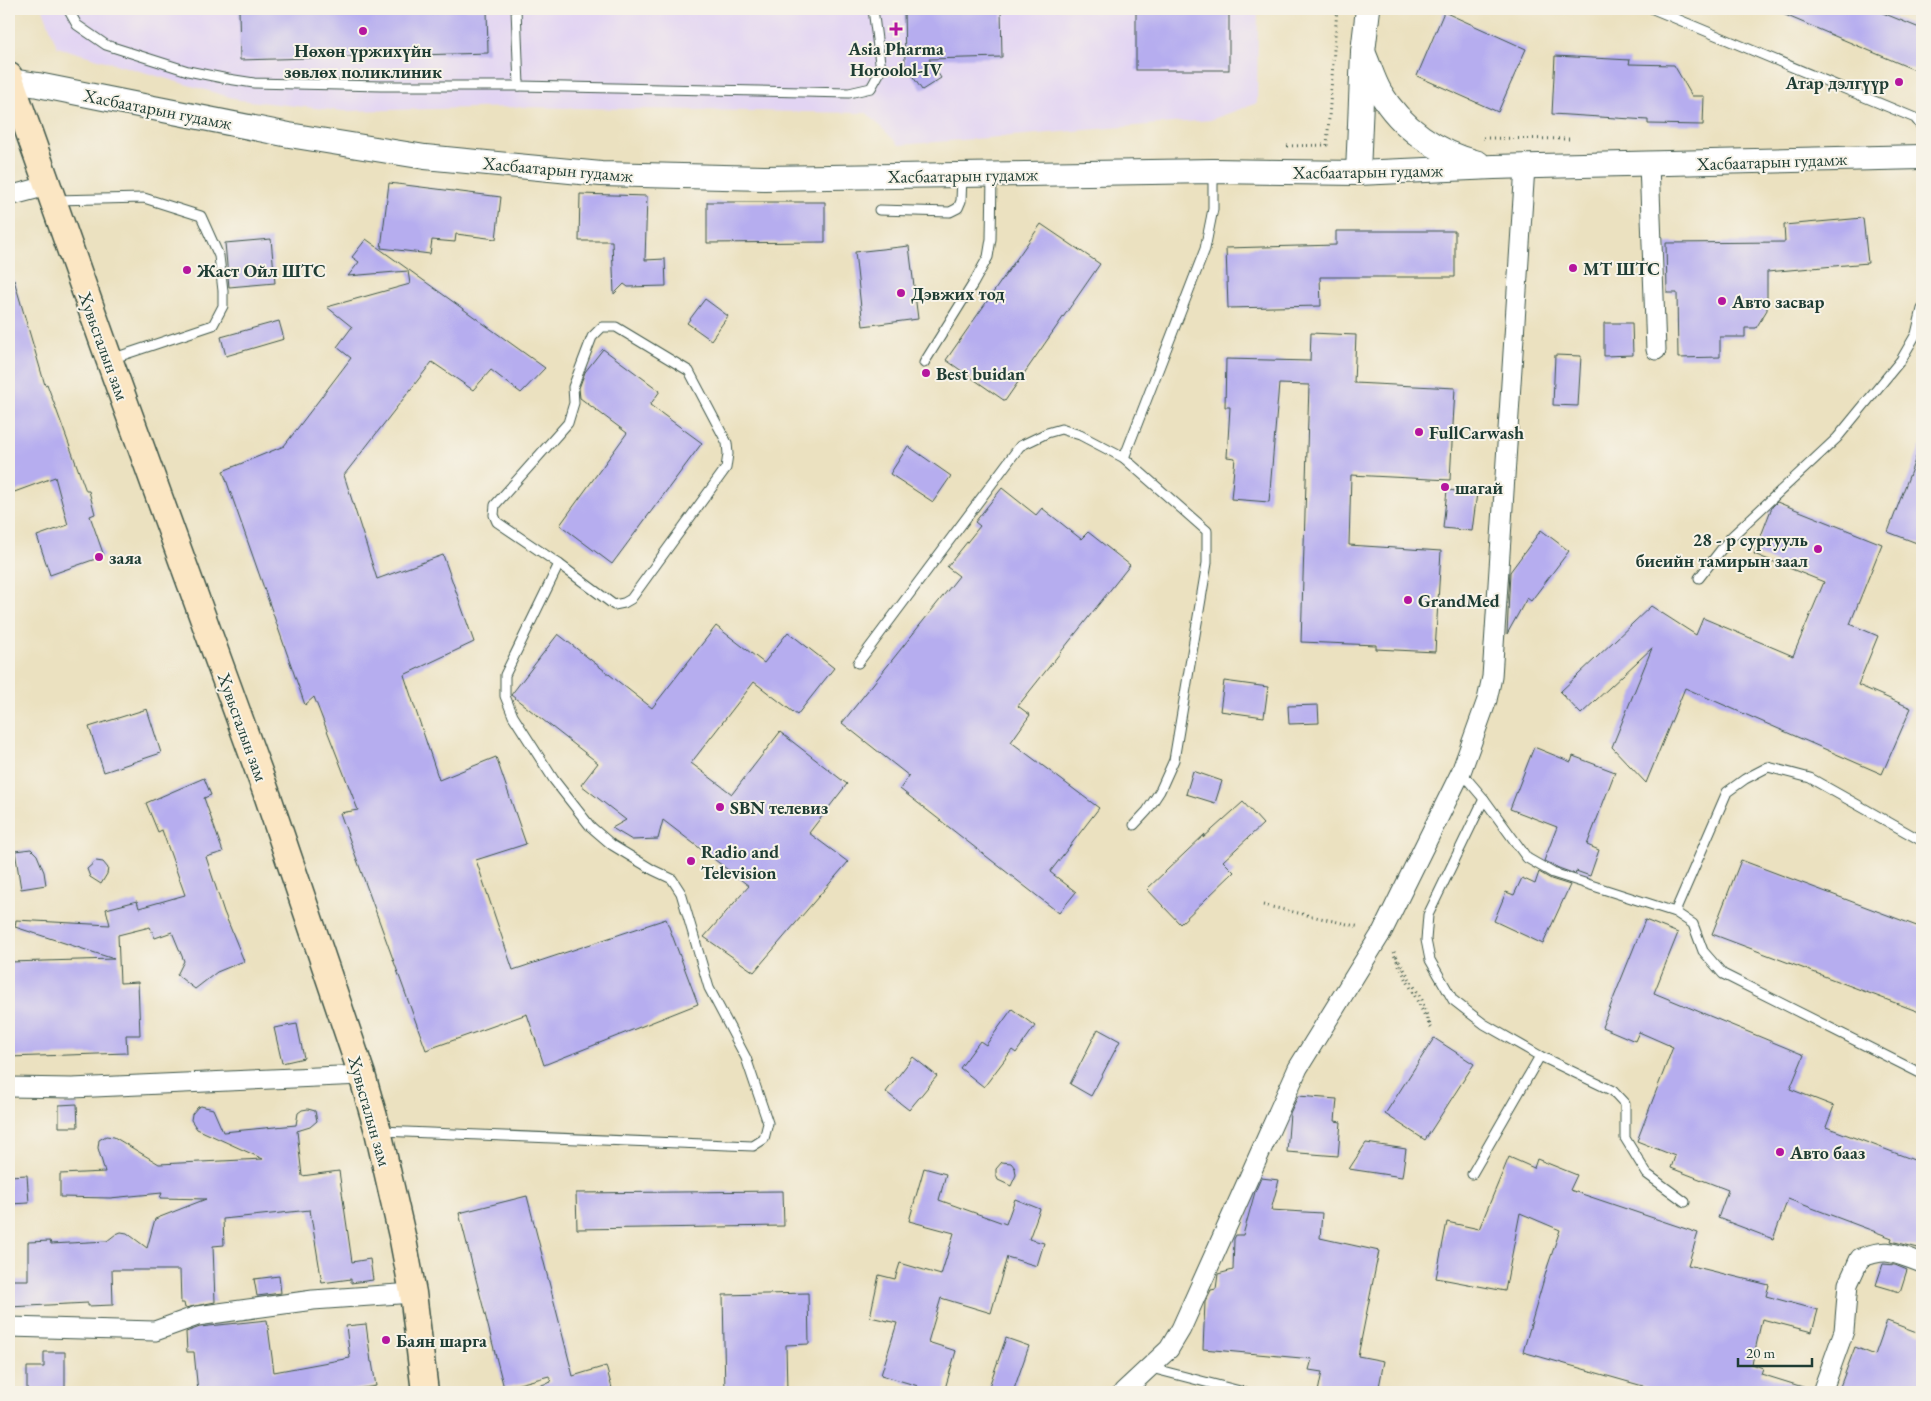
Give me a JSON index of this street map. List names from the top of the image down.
{
  "streets": {
    "main road": ["Хувьсгалын зам"],
    "street": ["Хасбаатарын гудамж"]
  },
  "crossings": [
    ["Хасбаатарын гудамж", "Хувьсгалын зам"]
  ],
  "places": {
    "health": ["Asia Pharma Horoolol-IV"],
    "other": [
      "Нөхөн үржихүйн зөвлөх поликлиник",
      "Атар дэлгүүр",
      "МТ ШТС",
      "Жаст Ойл ШТС",
      "Дэвжих тод",
      "Авто засвар",
      "Best buidan",
      "FullCarwash",
      "шагай",
      "28 - р сургууль биеийн тамирын заал",
      "заяа",
      "GrandMed",
      "SBN телевиз",
      "Radio and Television",
      "Авто бааз",
      "Баян шарга"
    ]
  },
  "scale_bar": "20 m"
}
